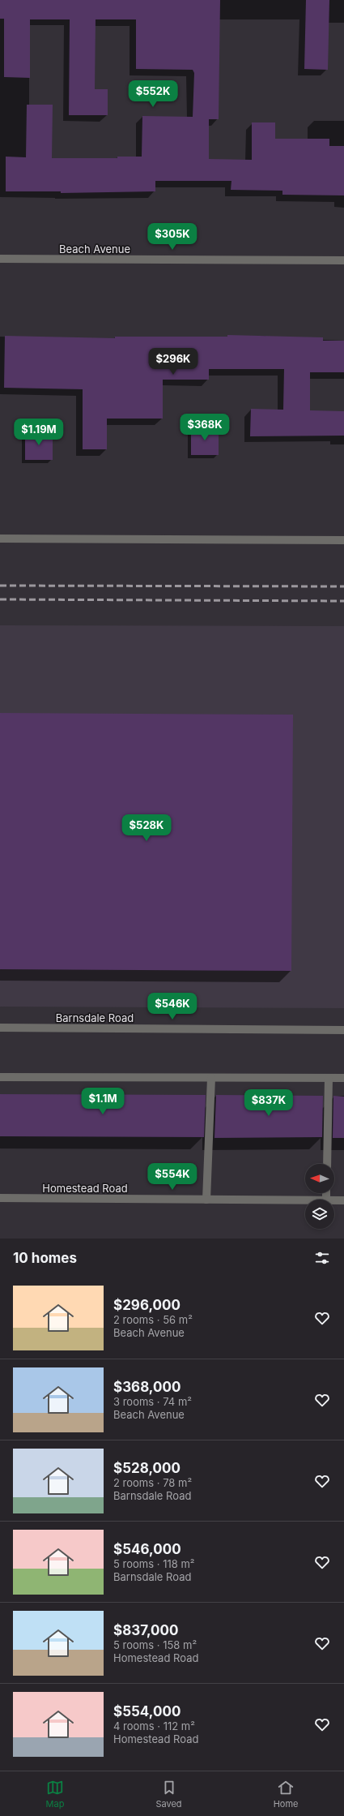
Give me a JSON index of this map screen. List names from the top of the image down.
{
  "streets": {
    "street": ["Beach Avenue", "Barnsdale Road", "Homestead Road"]
  },
  "north": "left",
  "page": {
    "price": [
      "$552K",
      "$305K",
      "$296K",
      "$368K",
      "$1.19M",
      "$528K",
      "$546K",
      "$1.1M",
      "$837K",
      "$554K"
    ],
    "heading": "10 homes",
    "list": [
      {
        "name": "$296,000",
        "note": "2 rooms · 56 m² · Beach Avenue"
      },
      {
        "name": "$368,000",
        "note": "3 rooms · 74 m² · Beach Avenue"
      },
      {
        "name": "$528,000",
        "note": "2 rooms · 78 m² · Barnsdale Road"
      },
      {
        "name": "$546,000",
        "note": "5 rooms · 118 m² · Barnsdale Road"
      },
      {
        "name": "$837,000",
        "note": "5 rooms · 158 m² · Homestead Road"
      },
      {
        "name": "$554,000",
        "note": "4 rooms · 112 m² · Homestead Road"
      }
    ],
    "tabs": ["Map", "Saved", "Home"]
  }
}
